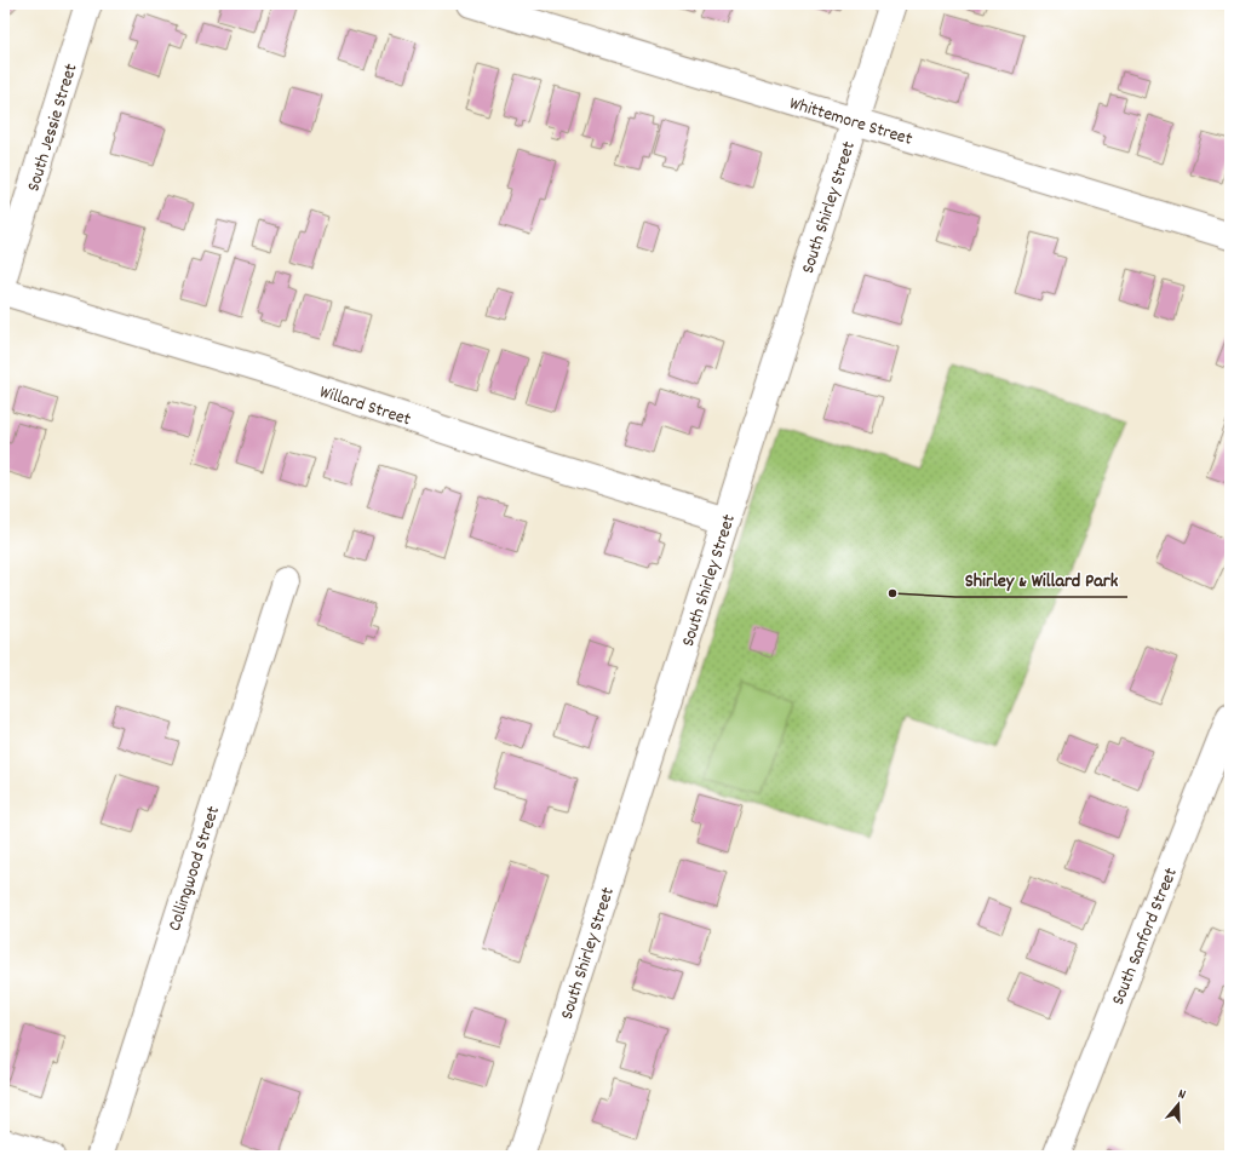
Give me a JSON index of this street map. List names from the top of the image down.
{
  "streets": {
    "street": [
      "Whittemore Street",
      "South Jessie Street",
      "South Shirley Street",
      "Willard Street",
      "Collingwood Street",
      "South Sanford Street"
    ]
  },
  "crossings": [
    ["Whittemore Street", "South Shirley Street"],
    ["South Shirley Street", "Willard Street"]
  ],
  "places": ["Shirley & Willard Park"],
  "north": "top"
}
